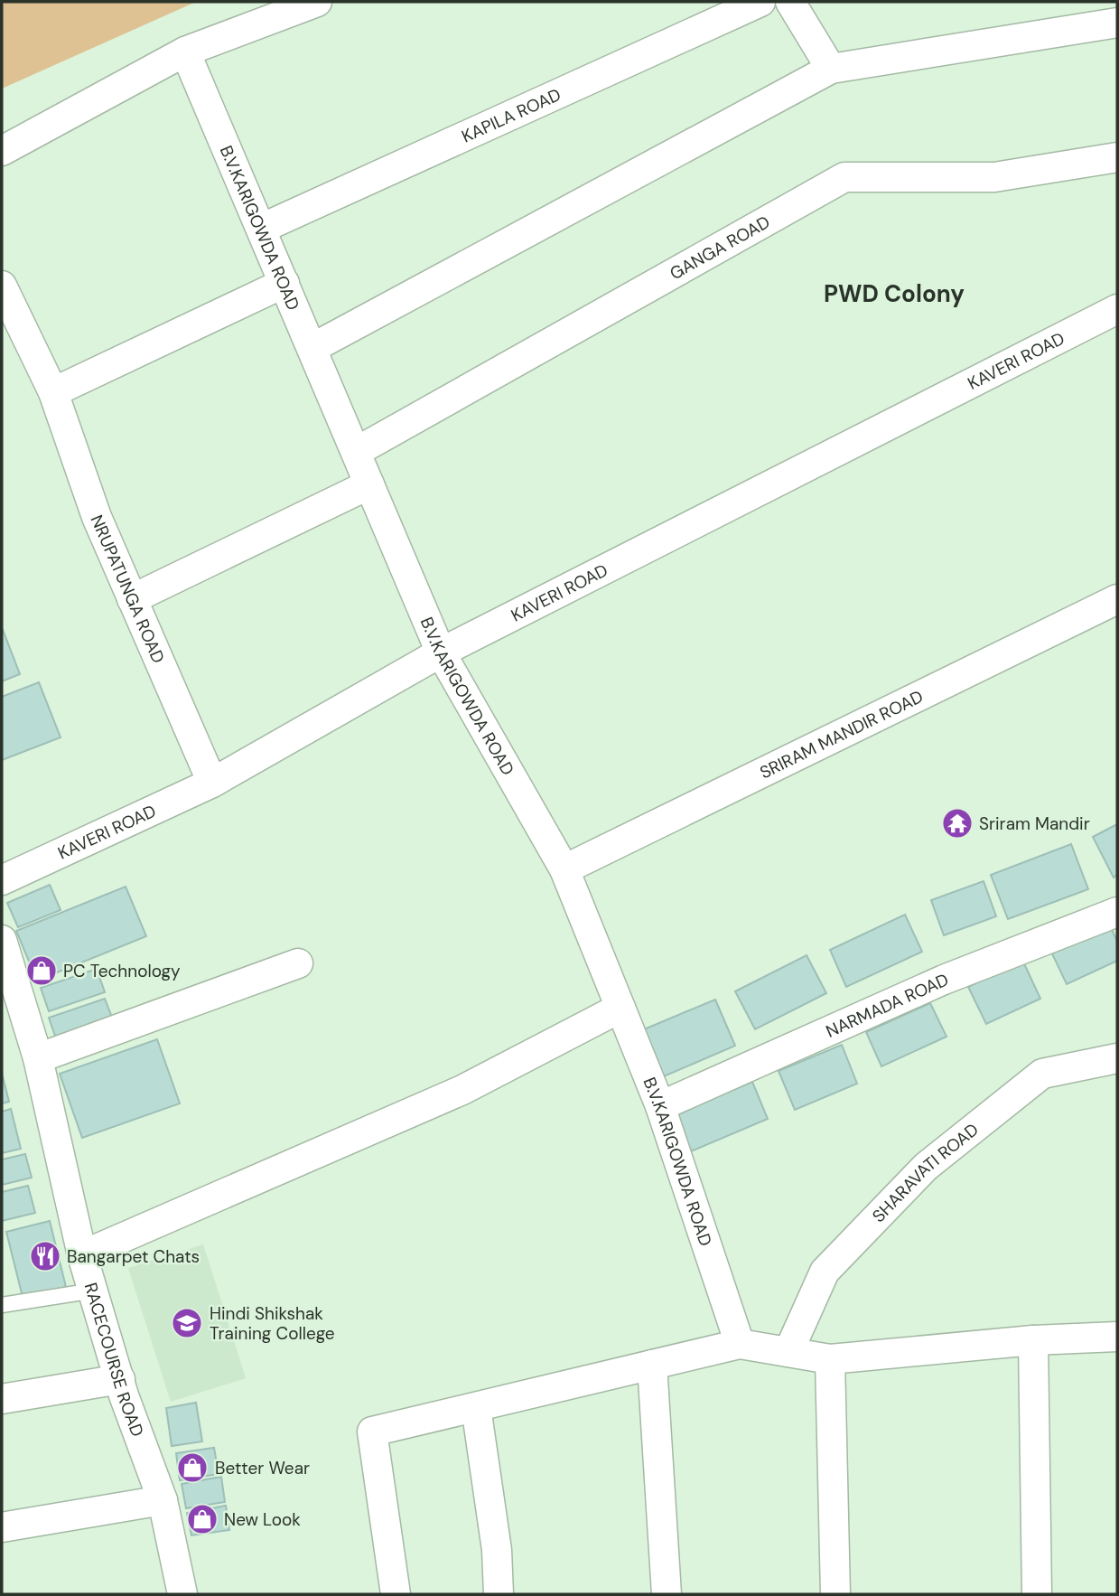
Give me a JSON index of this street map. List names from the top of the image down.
{
  "streets": {
    "street": [
      "KAPILA ROAD",
      "B.V.KARIGOWDA ROAD",
      "GANGA ROAD",
      "KAVERI ROAD",
      "NRUPATUNGA ROAD",
      "SRIRAM MANDIR ROAD",
      "NARMADA ROAD",
      "SHARAVATI ROAD",
      "RACECOURSE ROAD"
    ]
  },
  "crossings": [
    ["KAPILA ROAD", "B.V.KARIGOWDA ROAD"],
    ["B.V.KARIGOWDA ROAD", "GANGA ROAD"],
    ["B.V.KARIGOWDA ROAD", "KAVERI ROAD"],
    ["B.V.KARIGOWDA ROAD", "SRIRAM MANDIR ROAD"],
    ["B.V.KARIGOWDA ROAD", "NARMADA ROAD"],
    ["KAVERI ROAD", "NRUPATUNGA ROAD"]
  ],
  "districts": ["PWD Colony"],
  "places": {
    "temple": ["Sriram Mandir"],
    "shop": ["PC Technology", "Better Wear", "New Look"],
    "restaurant": ["Bangarpet Chats"],
    "school or university": ["Hindi Shikshak Training College"]
  }
}
